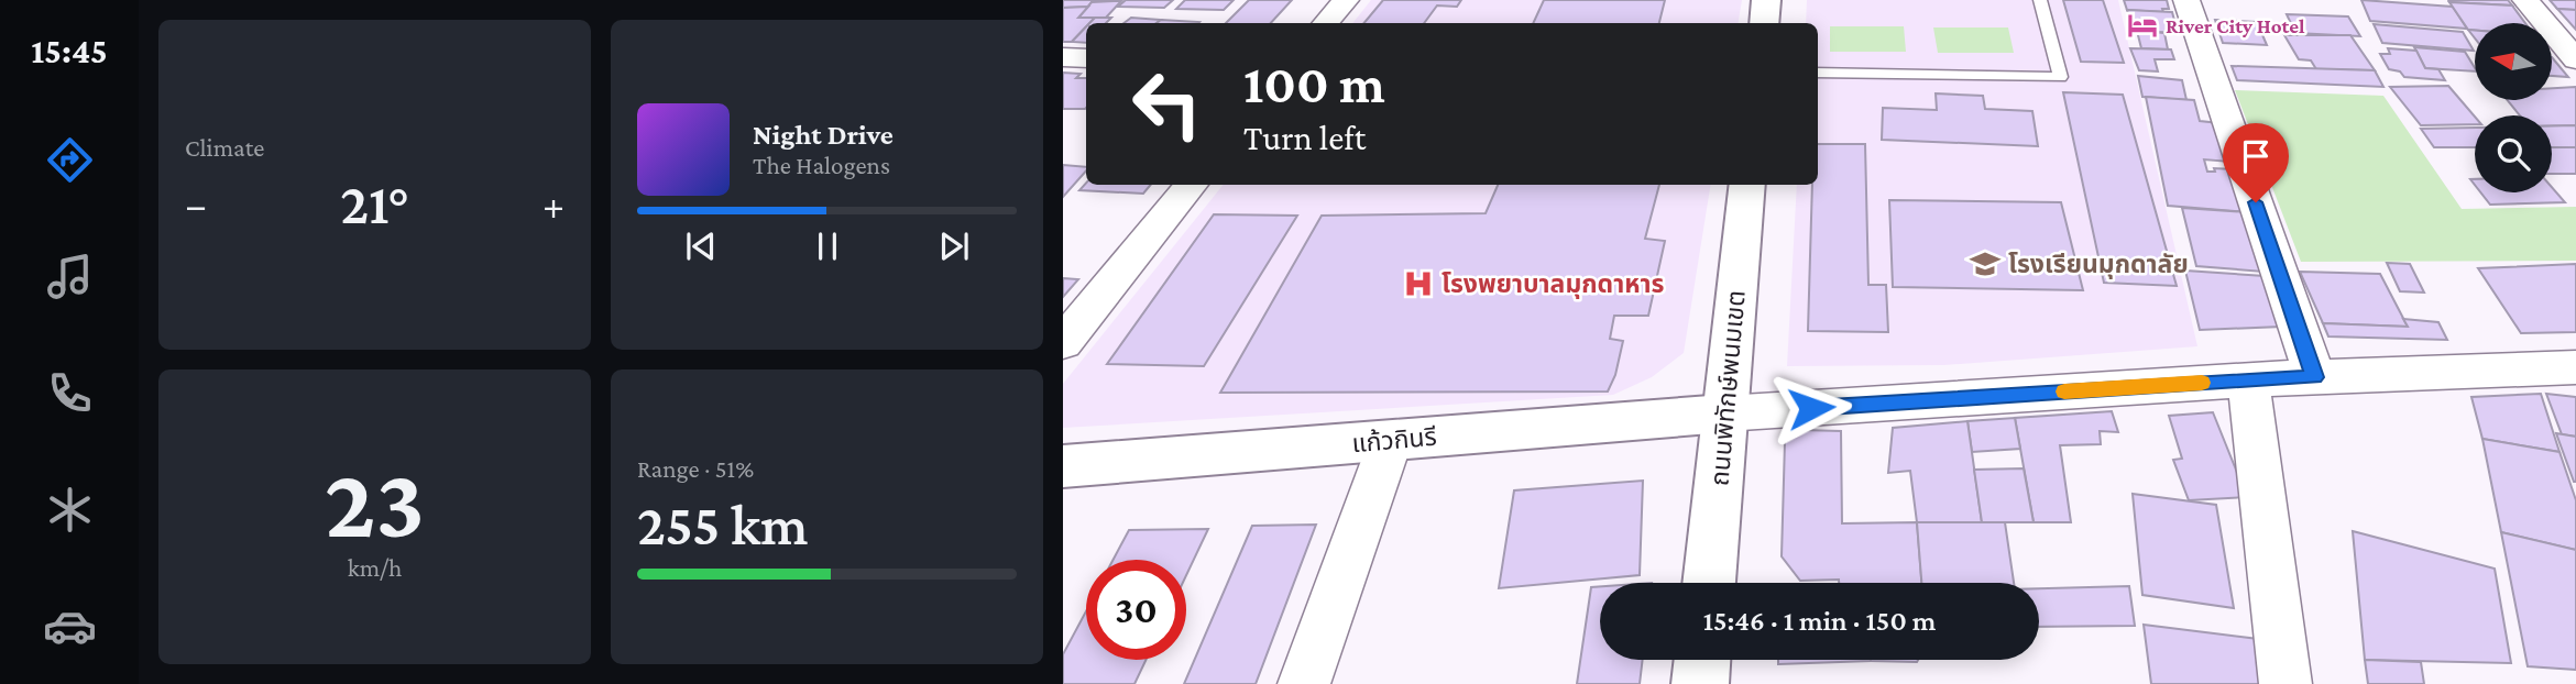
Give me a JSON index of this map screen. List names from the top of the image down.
{
  "streets": {
    "main road": ["ถนนพิทักษ์พนมเขต", "แก้วกินรี"]
  },
  "crossings": [
    ["ถนนพิทักษ์พนมเขต", "แก้วกินรี"]
  ],
  "places": {
    "hotel": ["River City Hotel"],
    "school or university": ["โรงเรียนมุกดาลัย"],
    "hospital": ["โรงพยาบาลมุกดาหาร"]
  },
  "north": "left",
  "page": {
    "tabs": "15:45",
    "tile": [
      "Climate",
      ["23", "km/h"],
      ["Range · 51%", "255 km"]
    ],
    "turn": ["100 m", "Turn left"],
    "song": ["Night Drive", "The Halogens"],
    "heat": ["−", "21°", "+"],
    "limit": "30",
    "trip": "15:46 · 1 min · 150 m"
  }
}
